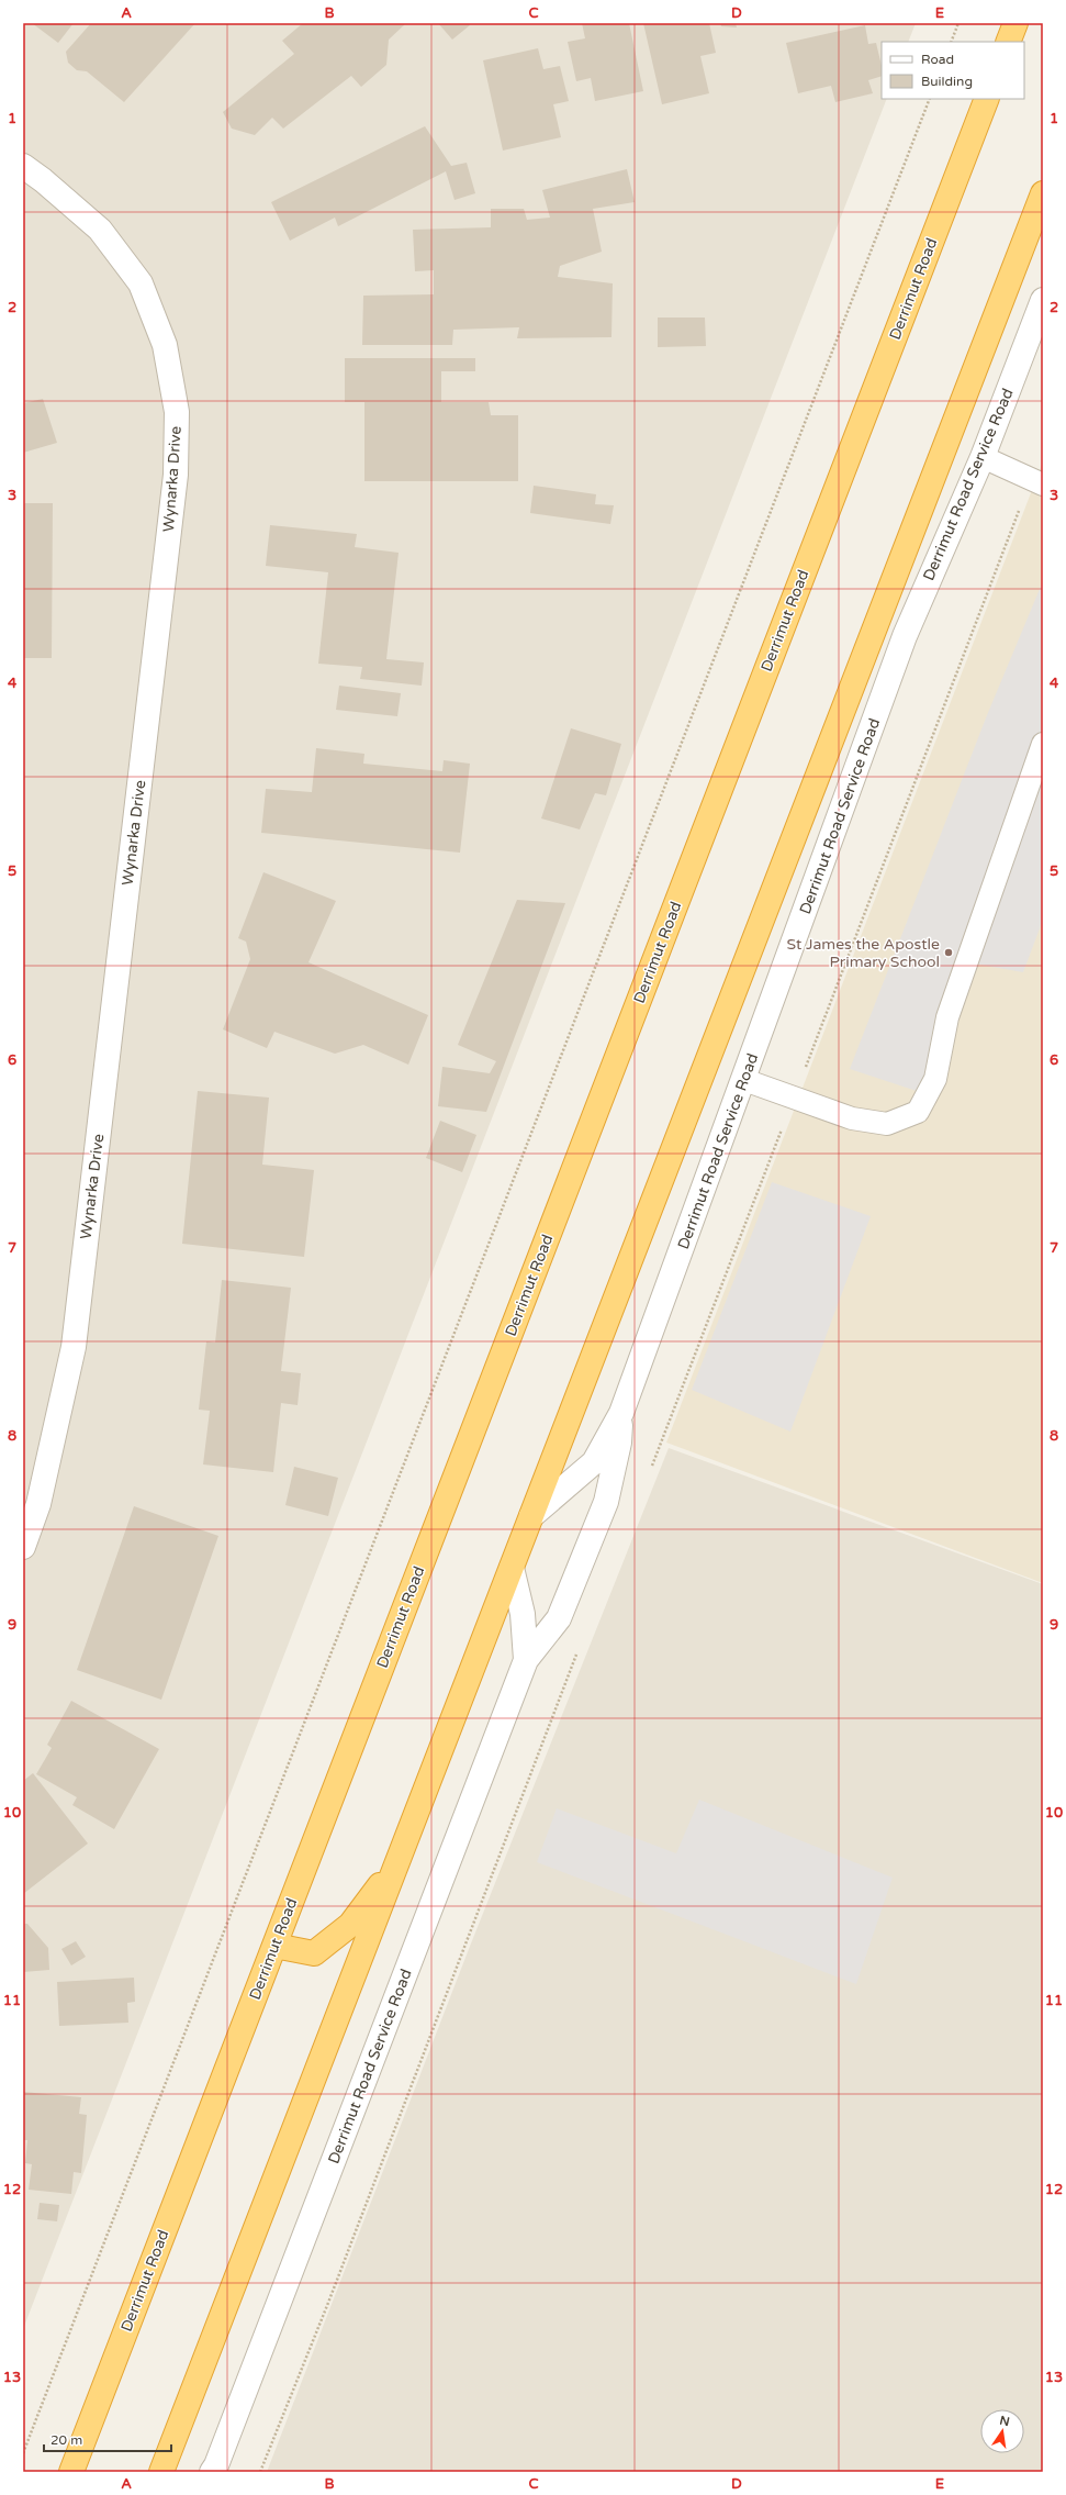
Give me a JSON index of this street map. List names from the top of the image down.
{
  "streets": {
    "highway": ["Derrimut Road"],
    "street": ["Wynarka Drive", "Derrimut Road Service Road"]
  },
  "places": ["St James the Apostle Primary School"],
  "legend": ["Road", "Building"],
  "scale_bar": "20 m",
  "north": "top",
  "grid": {
    "columns": [
      "A",
      "B",
      "C",
      "D",
      "E"
    ],
    "rows": [
      "1",
      "2",
      "3",
      "4",
      "5",
      "6",
      "7",
      "8",
      "9",
      "10",
      "11",
      "12",
      "13"
    ]
  }
}
